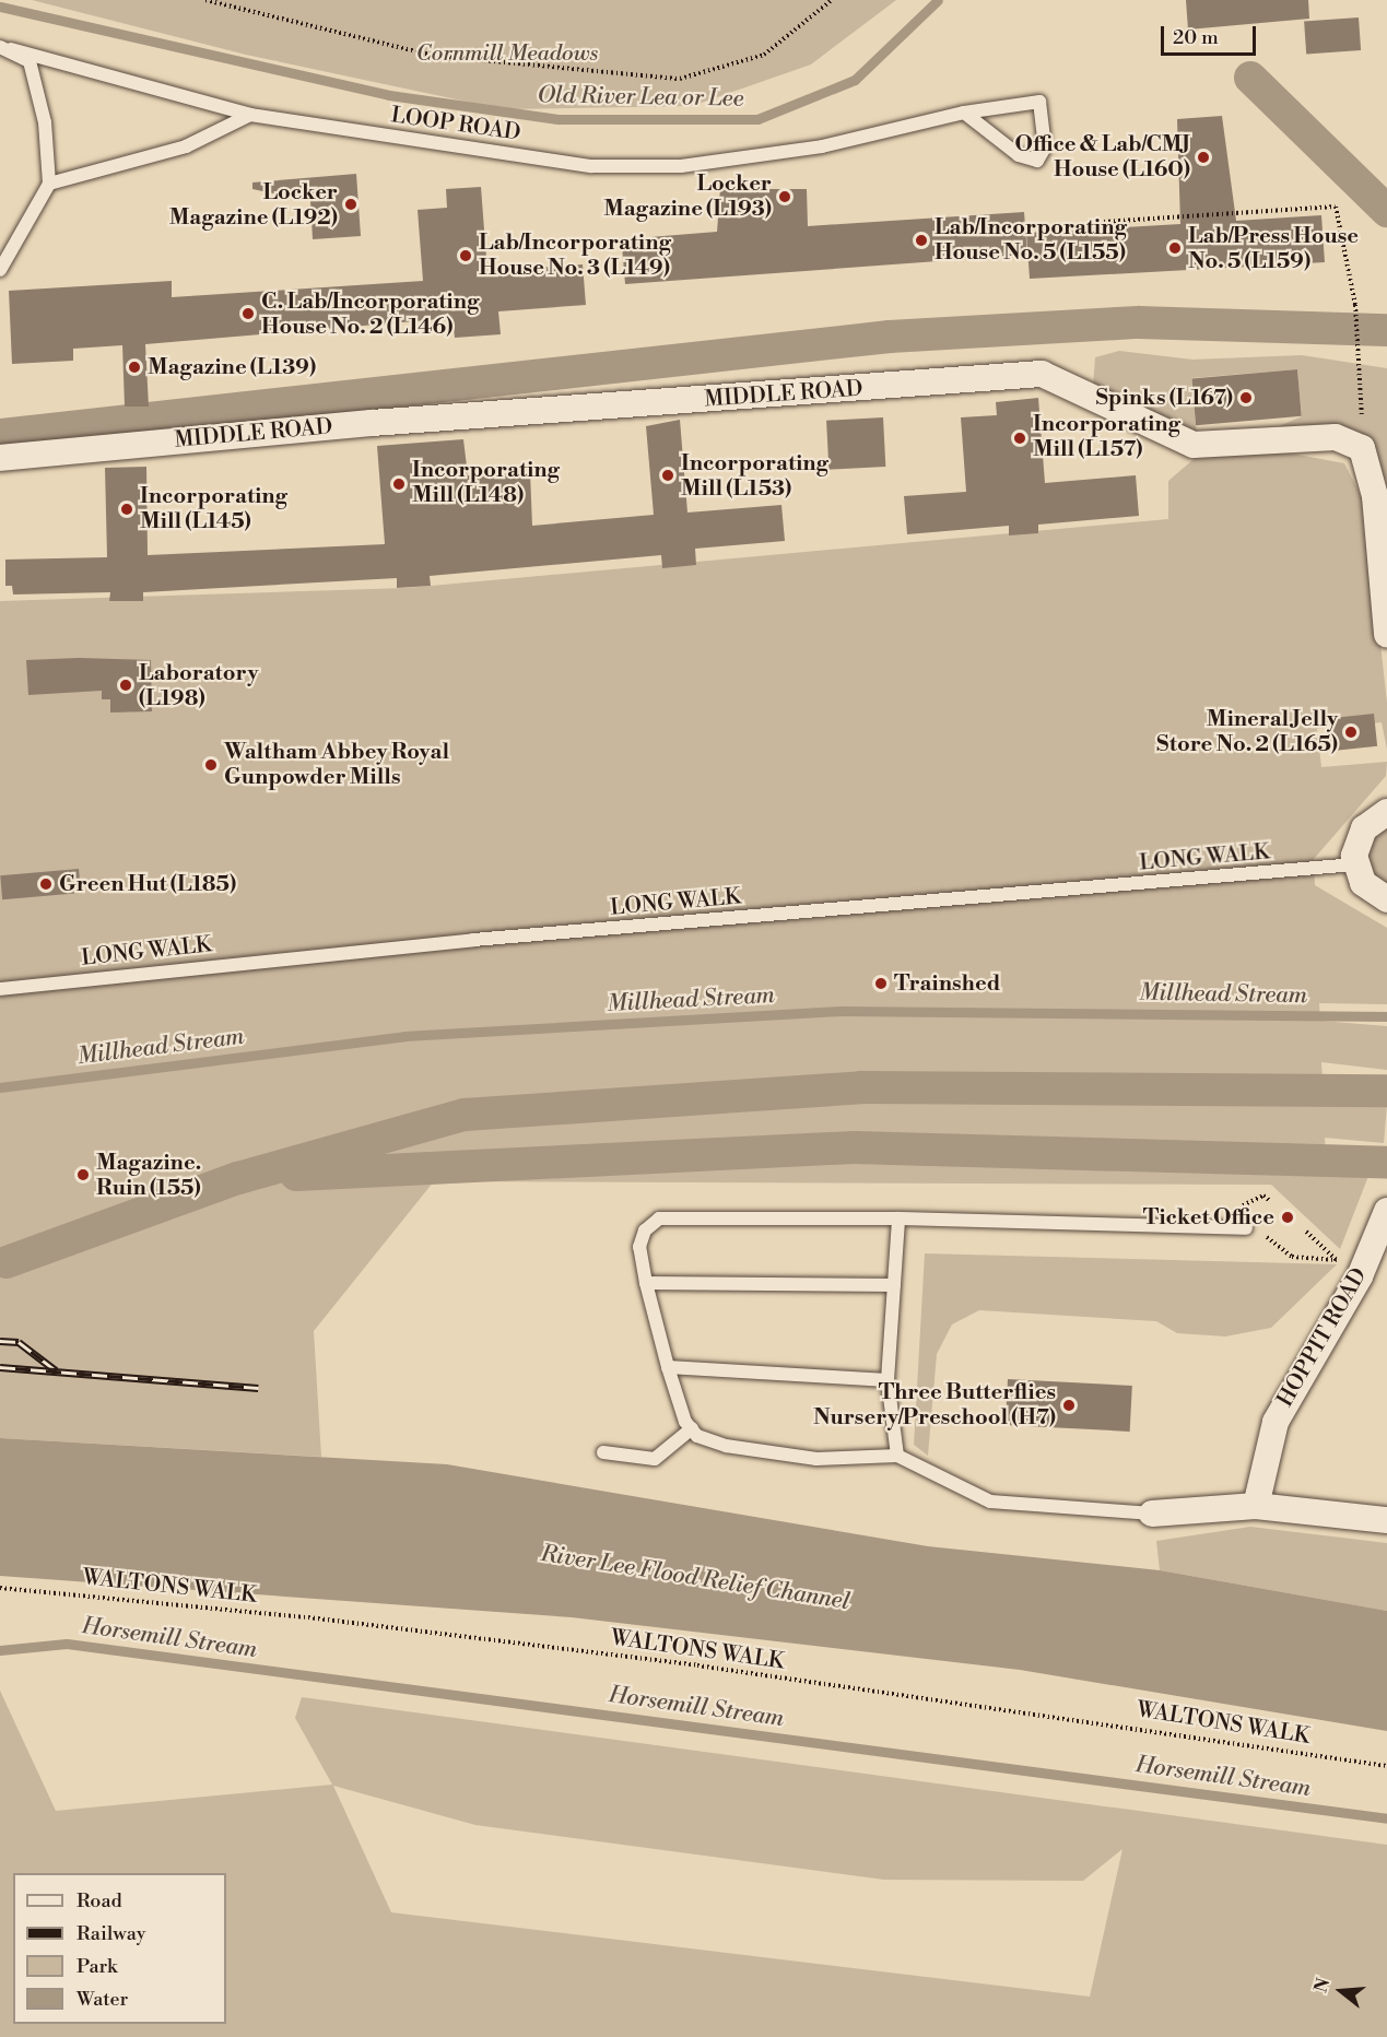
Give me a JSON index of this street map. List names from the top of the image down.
{
  "streets": {
    "street": ["MIDDLE ROAD", "HOPPIT ROAD"],
    "lane": ["LOOP ROAD", "LONG WALK"],
    "path": ["WALTONS WALK"]
  },
  "water": [
    "Old River Lea or Lee",
    "Millhead Stream",
    "River Lee Flood Relief Channel",
    "Horsemill Stream"
  ],
  "parks": ["Cornmill Meadows"],
  "places": [
    "Office & Lab/CMJ House (L160)",
    "Locker Magazine (L193)",
    "Locker Magazine (L192)",
    "Lab/Incorporating House No. 5 (L155)",
    "Lab/Press House No. 5 (L159)",
    "Lab/Incorporating House No. 3 (L149)",
    "C. Lab/Incorporating House No. 2 (L146)",
    "Magazine (L139)",
    "Spinks (L167)",
    "Incorporating Mill (L157)",
    "Incorporating Mill (L153)",
    "Incorporating Mill (L148)",
    "Incorporating Mill (L145)",
    "Laboratory (L198)",
    "Mineral Jelly Store No. 2 (L165)",
    "Waltham Abbey Royal Gunpowder Mills",
    "Green Hut (L185)",
    "Trainshed",
    "Magazine. Ruin (155)",
    "Ticket Office",
    "Three Butterflies Nursery/Preschool (H7)"
  ],
  "legend": [
    "Road",
    "Railway",
    "Park",
    "Water"
  ],
  "scale_bar": "20 m",
  "north": "left"
}
